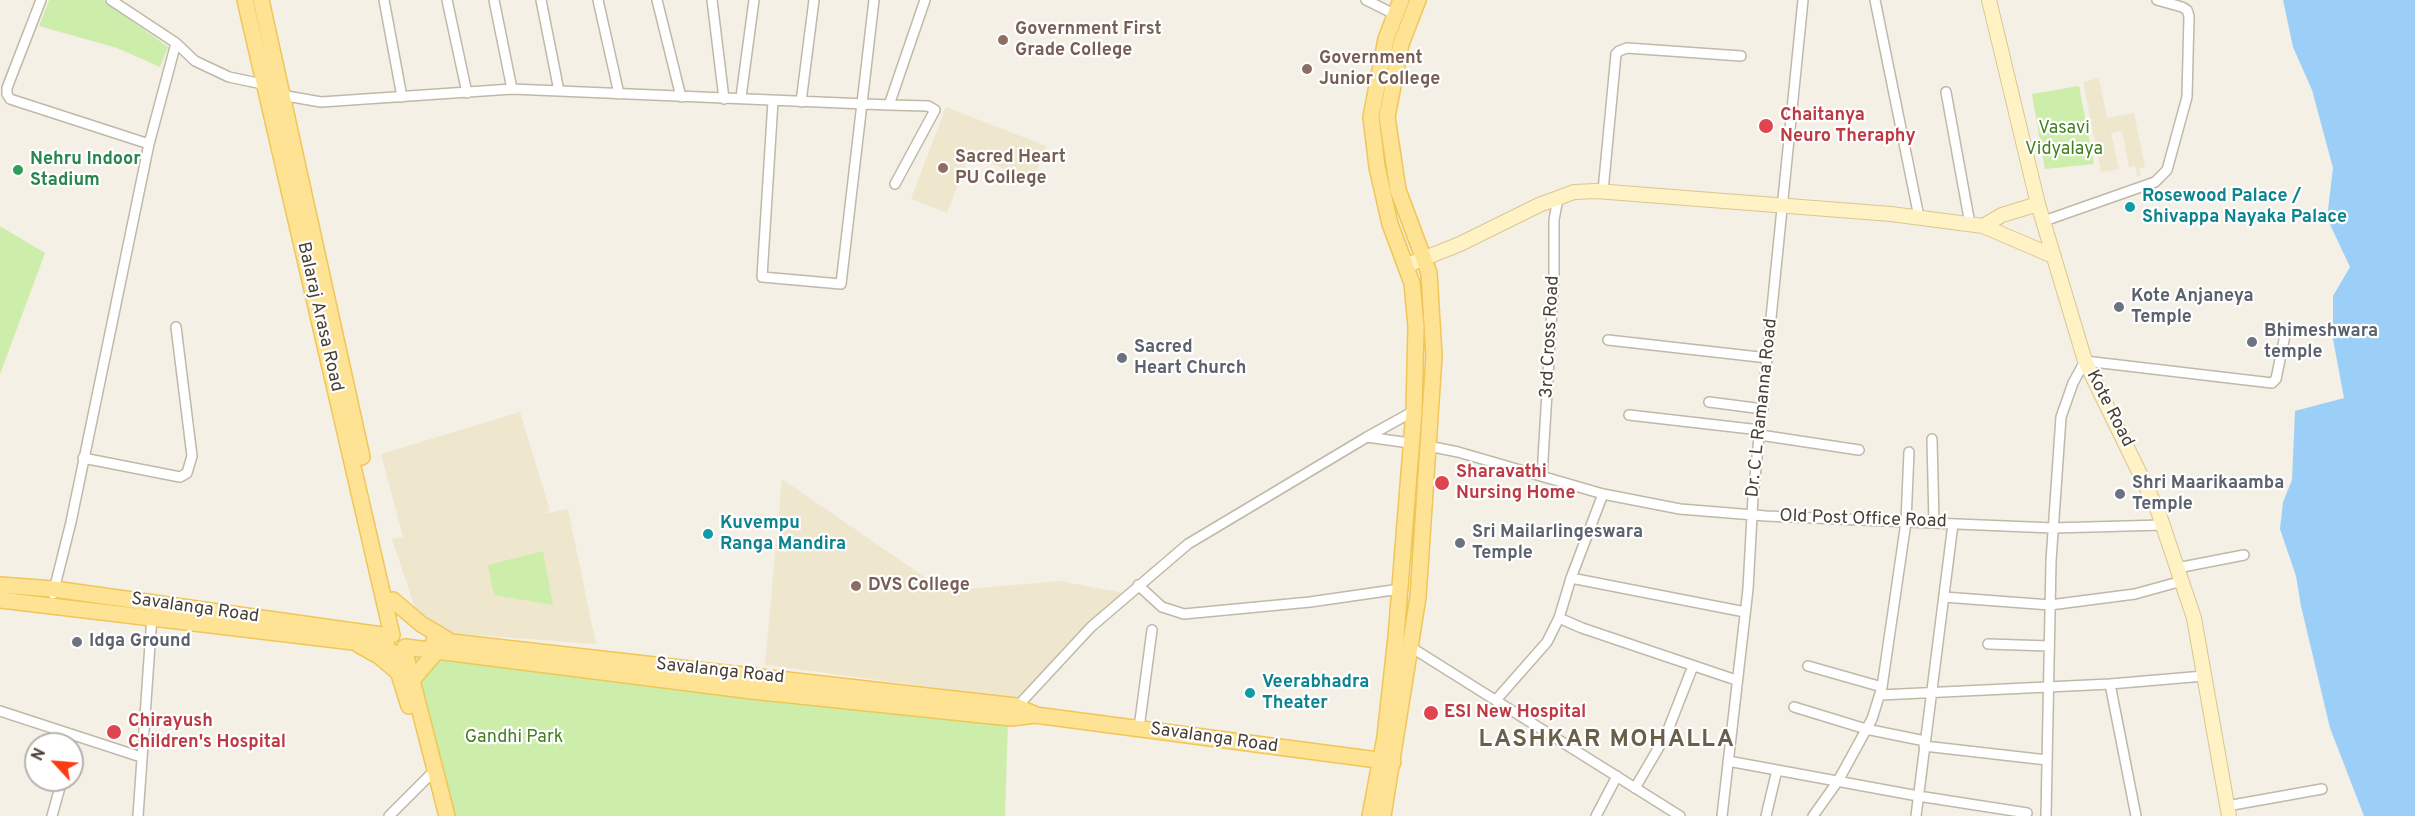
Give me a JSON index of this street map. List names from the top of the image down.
{
  "streets": {
    "main road": ["Balaraj Arasa Road", "Savalanga Road"],
    "street": [
      "3rd Cross Road",
      "Dr. C L Ramanna Road",
      "Kote Road",
      "Old Post Office Road"
    ]
  },
  "crossings": [
    ["Balaraj Arasa Road", "Savalanga Road"],
    ["3rd Cross Road", "Old Post Office Road"],
    ["Dr. C L Ramanna Road", "Old Post Office Road"],
    ["Kote Road", "Old Post Office Road"]
  ],
  "districts": ["LASHKAR MOHALLA"],
  "parks": ["Vasavi Vidyalaya", "Gandhi Park"],
  "places": [
    "Government First Grade College",
    "Government Junior College",
    "Chaitanya Neuro Theraphy",
    "Sacred Heart PU College",
    "Nehru Indoor Stadium",
    "Rosewood Palace / Shivappa Nayaka Palace",
    "Kote Anjaneya Temple",
    "Bhimeshwara temple",
    "Sacred Heart Church",
    "Sharavathi Nursing Home",
    "Shri Maarikaamba Temple",
    "Kuvempu Ranga Mandira",
    "Sri Mailarlingeswara Temple",
    "DVS College",
    "Idga Ground",
    "Veerabhadra Theater",
    "ESI New Hospital",
    "Chirayush Children's Hospital"
  ],
  "north": "top left"
}
